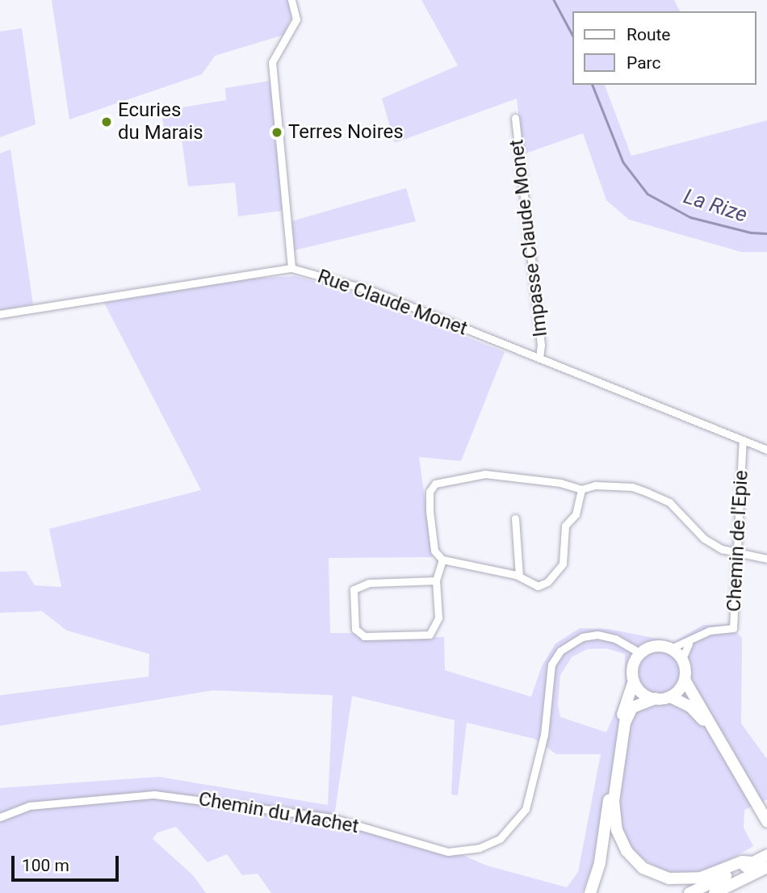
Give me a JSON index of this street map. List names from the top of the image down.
{
  "streets": {
    "street": [
      "Impasse Claude Monet",
      "Rue Claude Monet",
      "Chemin de l'Epie",
      "Chemin du Machet"
    ]
  },
  "crossings": [
    ["Impasse Claude Monet", "Rue Claude Monet"],
    ["Rue Claude Monet", "Chemin de l'Epie"],
    ["Chemin de l'Epie", "Chemin du Machet"]
  ],
  "water": ["La Rize"],
  "places": ["Ecuries du Marais", "Terres Noires"],
  "legend": ["Route", "Parc"],
  "scale_bar": "100 m"
}
